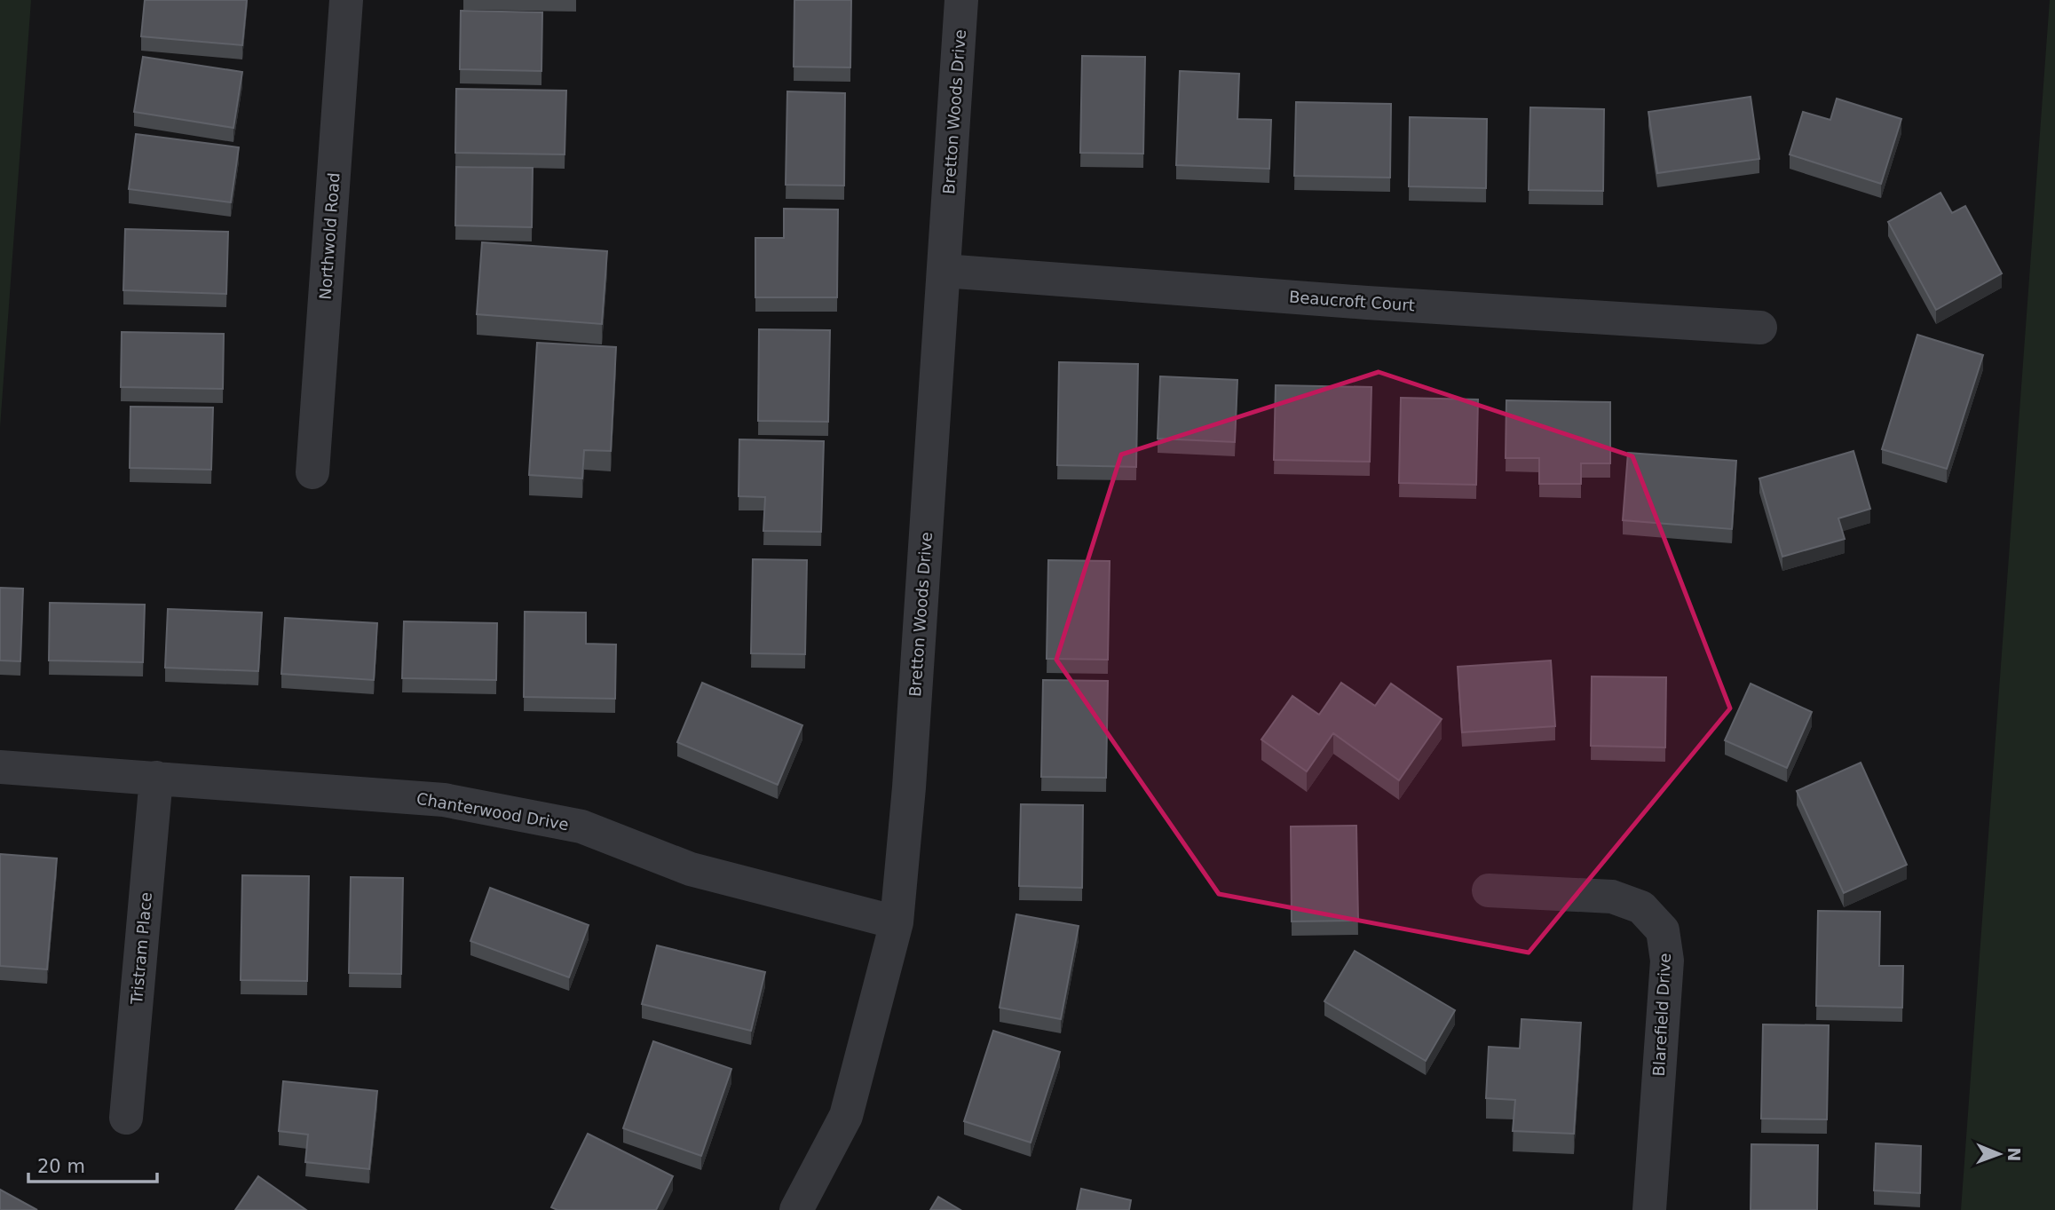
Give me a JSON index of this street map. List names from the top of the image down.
{
  "streets": {
    "street": [
      "Bretton Woods Drive",
      "Northwold Road",
      "Beaucroft Court",
      "Chanterwood Drive",
      "Tristram Place",
      "Blarefield Drive"
    ]
  },
  "crossings": [
    ["Bretton Woods Drive", "Beaucroft Court"],
    ["Bretton Woods Drive", "Chanterwood Drive"],
    ["Chanterwood Drive", "Tristram Place"]
  ],
  "scale_bar": "20 m",
  "north": "right"
}
